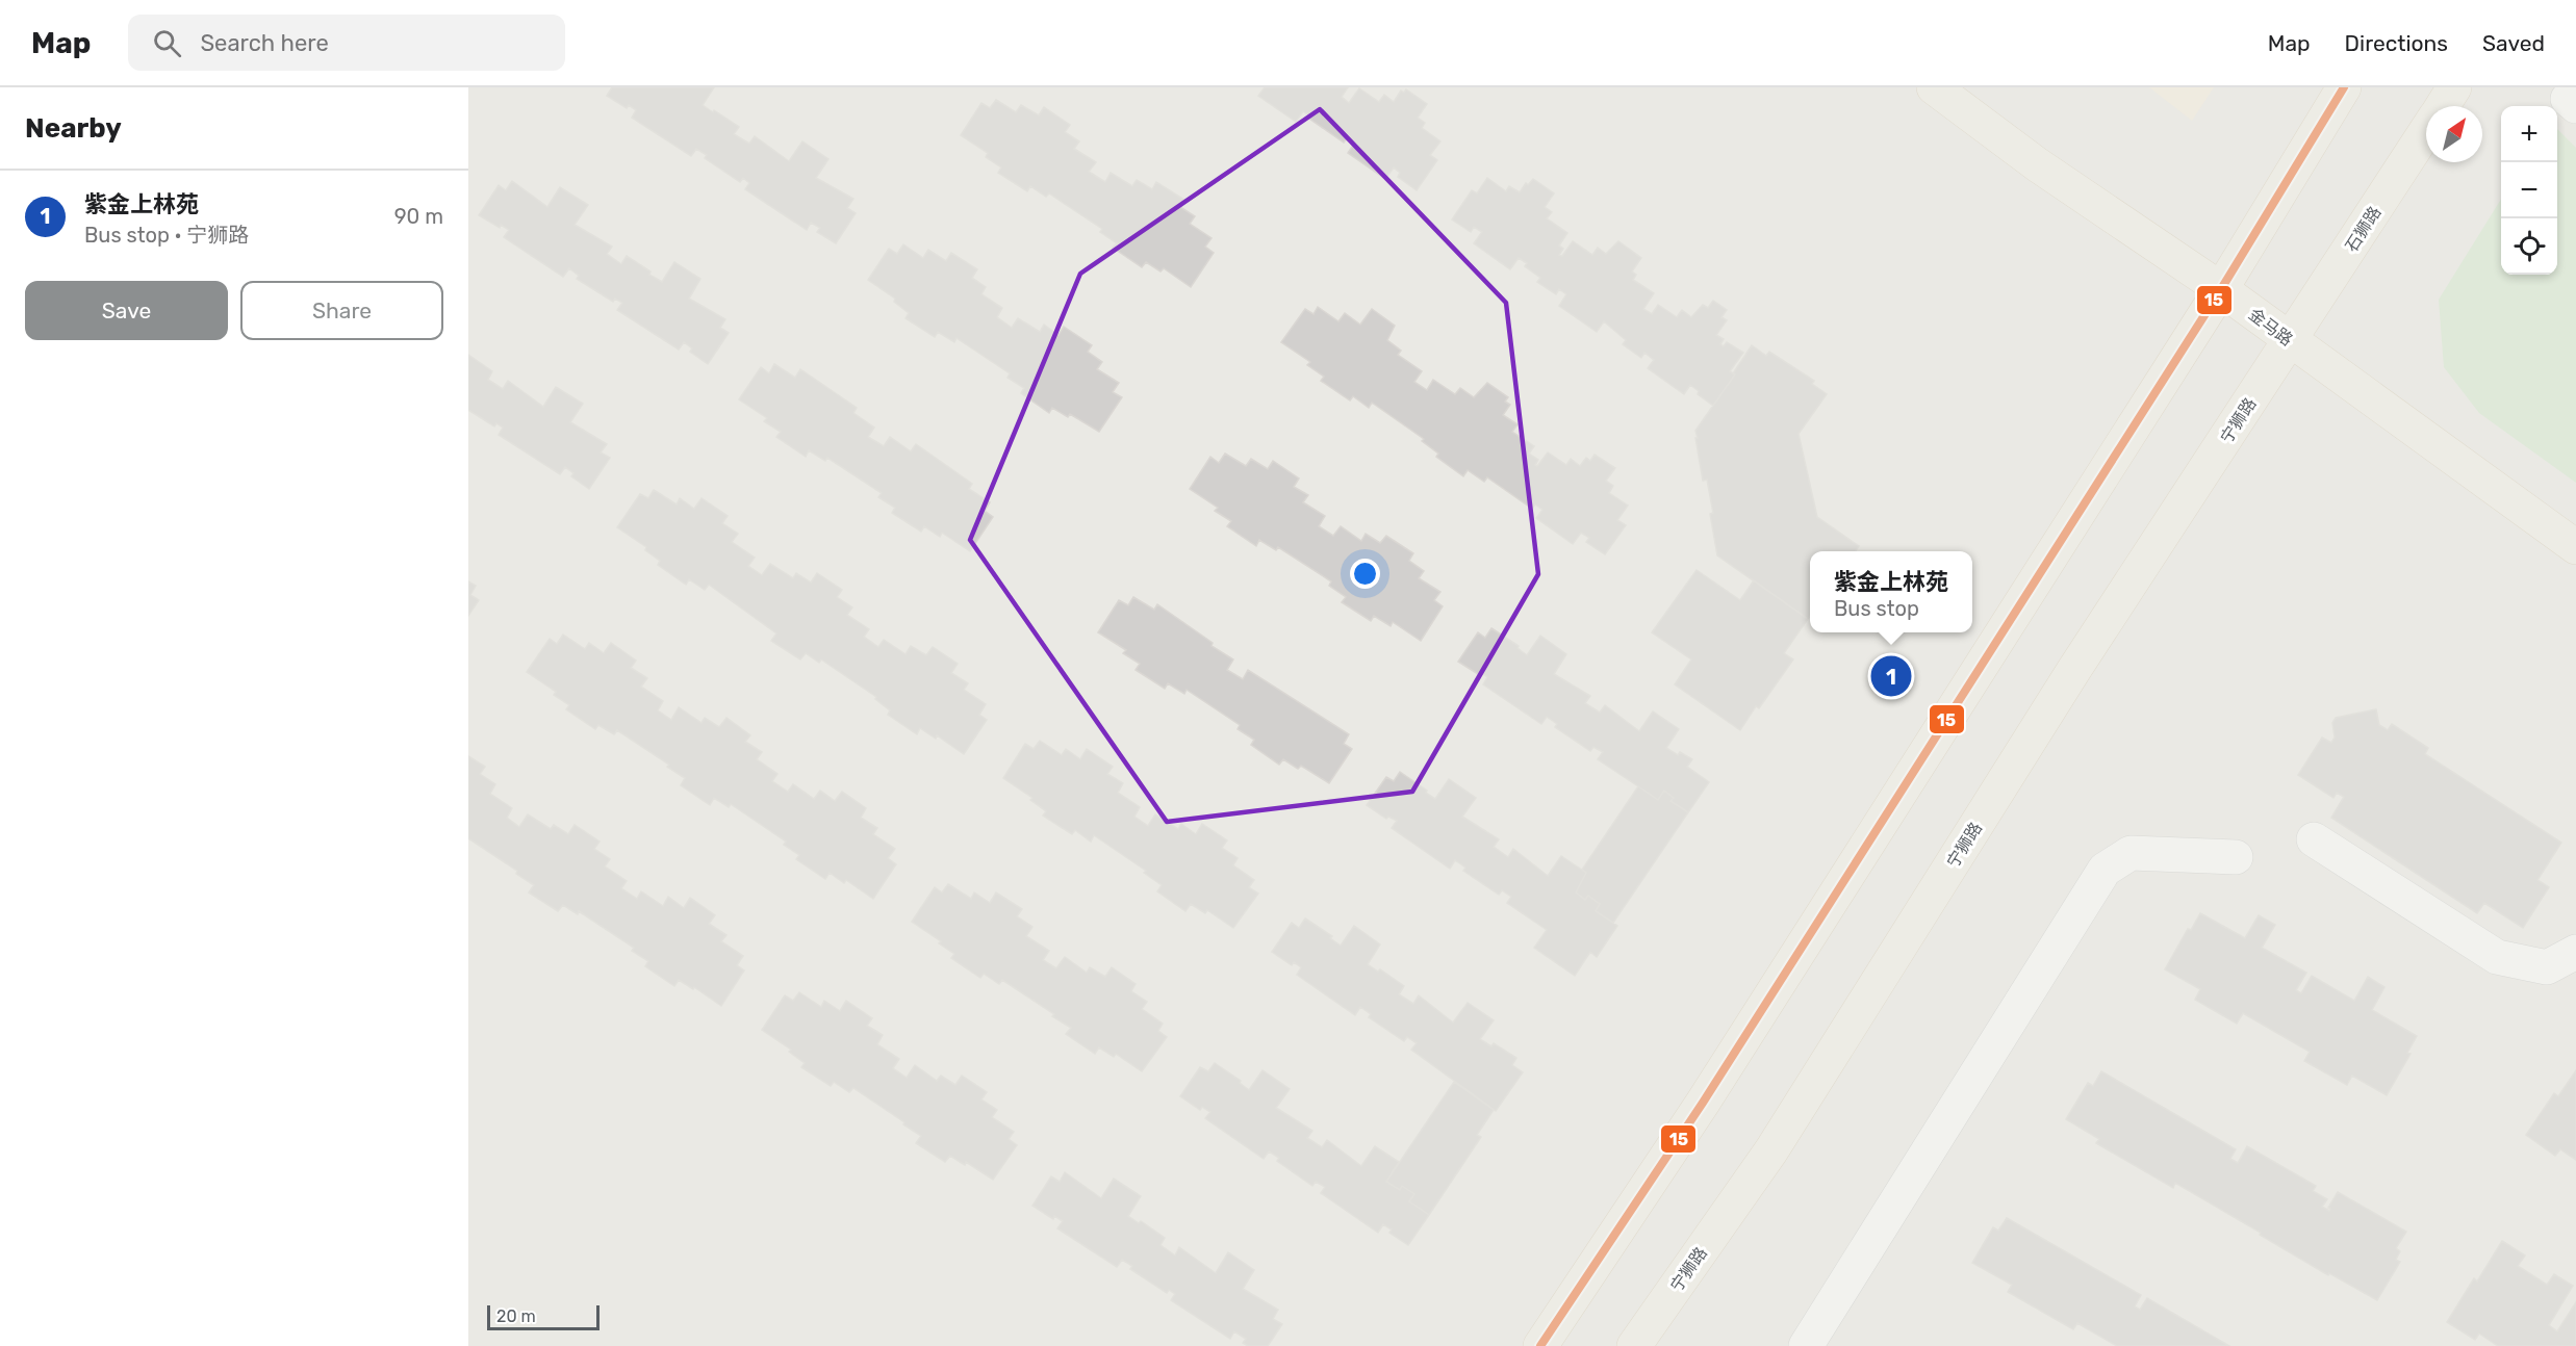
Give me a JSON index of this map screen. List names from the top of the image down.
{
  "streets": {
    "main road": ["石狮路", "金马路", "宁狮路"]
  },
  "crossings": [
    ["石狮路", "金马路"],
    ["石狮路", "宁狮路"],
    ["金马路", "宁狮路"]
  ],
  "lines": ["transit line 15"],
  "scale_bar": "20 m",
  "north": "top right",
  "page": {
    "header": "Map",
    "search": "Search here",
    "nav": ["Map", "Directions", "Saved"],
    "heading": "Nearby",
    "map_buttons": ["+", "−"],
    "list": [
      {
        "mark": "1",
        "name": "紫金上林苑",
        "note": "Bus stop · 宁狮路",
        "value": "90 m"
      }
    ],
    "buttons": ["Save", "Share"],
    "popup": ["紫金上林苑", "Bus stop"],
    "pins": "1",
    "scale": "20 m"
  }
}
